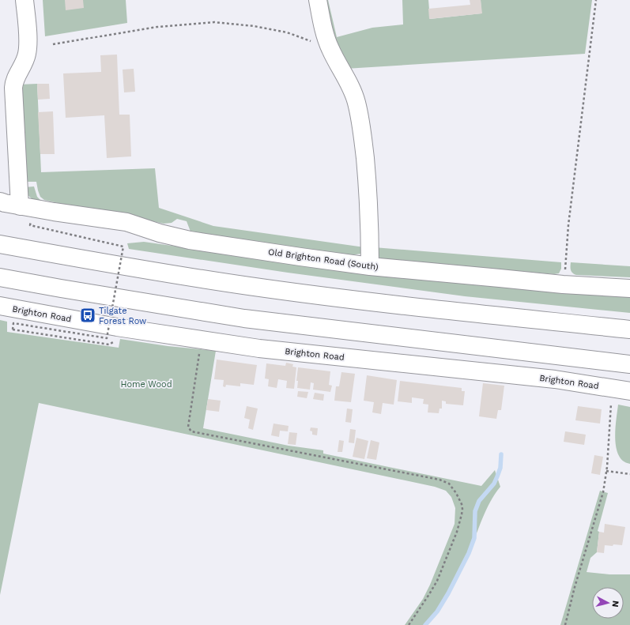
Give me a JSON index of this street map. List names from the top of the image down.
{
  "streets": {
    "main road": ["Old Brighton Road (South)", "Brighton Road"]
  },
  "parks": ["Home Wood"],
  "places": {
    "bus stop": ["Tilgate Forest Row"]
  },
  "north": "right"
}
